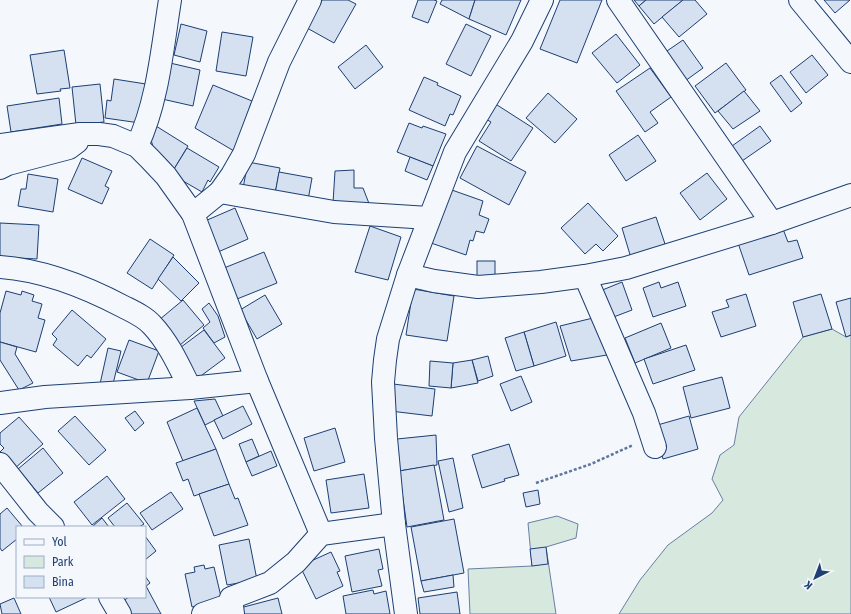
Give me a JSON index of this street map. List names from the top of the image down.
{
  "legend": ["Yol", "Park", "Bina"],
  "north": "bottom left"
}
